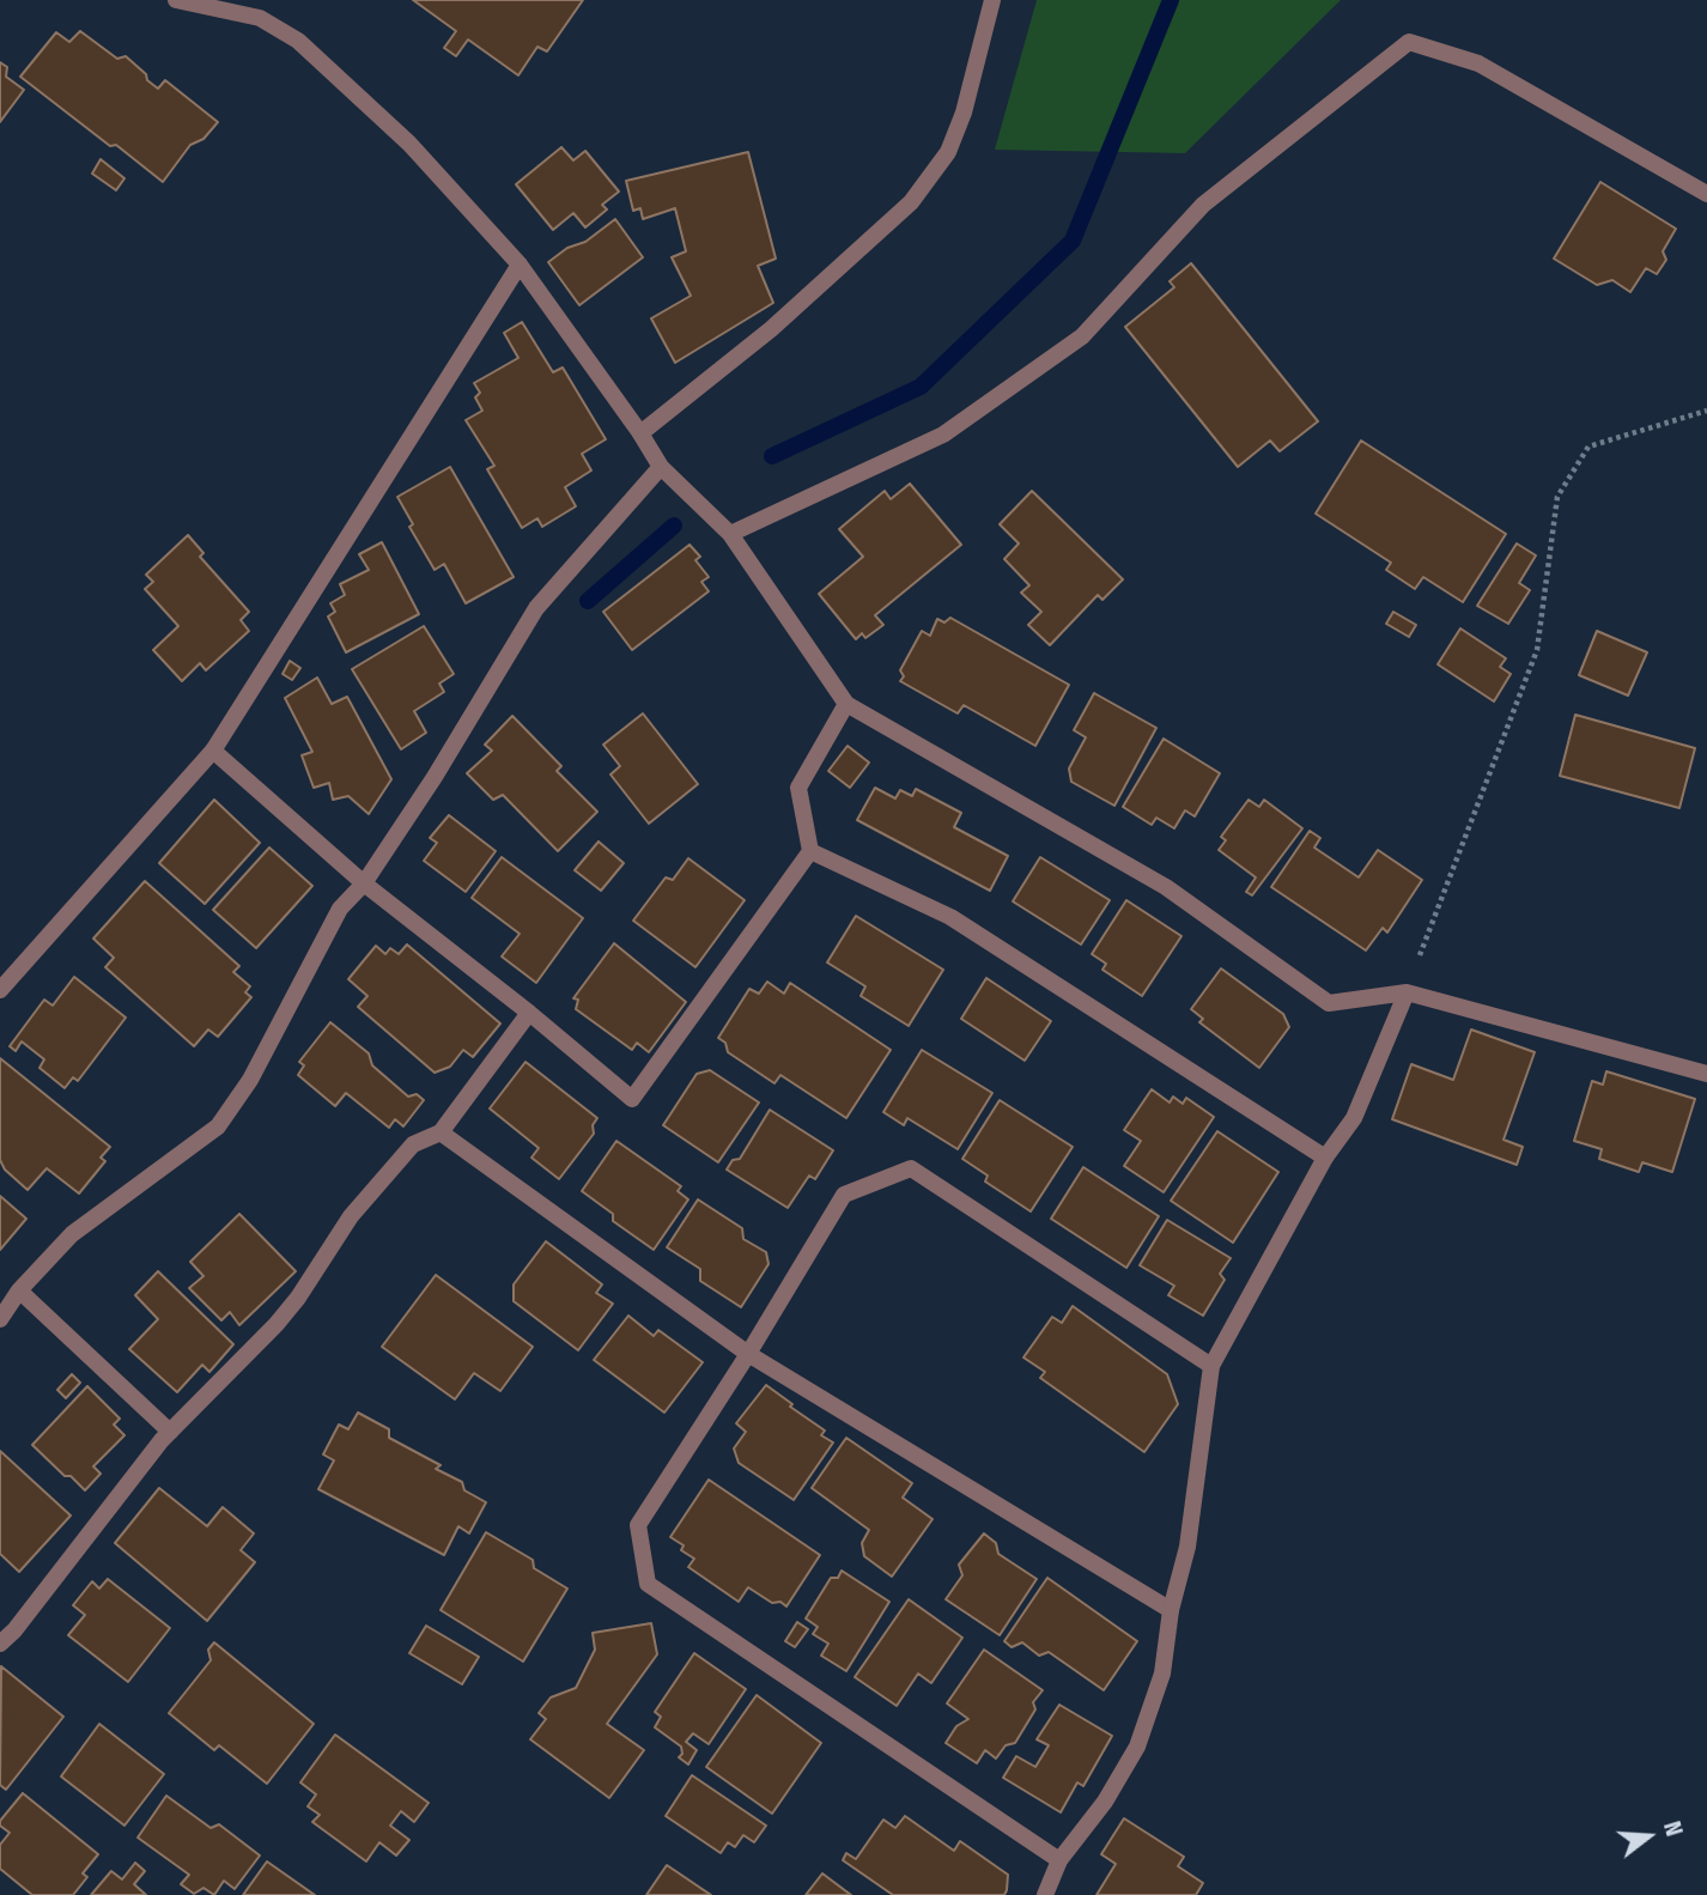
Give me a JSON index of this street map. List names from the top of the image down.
{
  "north": "right"
}
